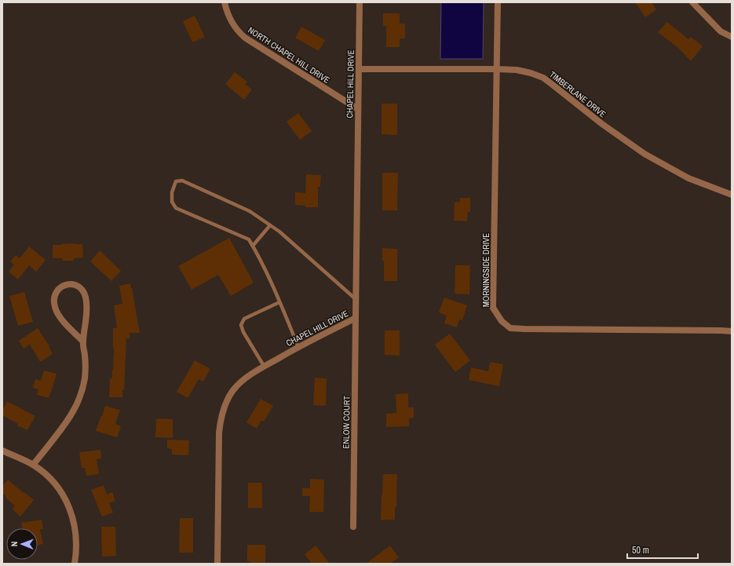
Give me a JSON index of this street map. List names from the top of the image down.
{
  "streets": {
    "street": [
      "NORTH CHAPEL HILL DRIVE",
      "CHAPEL HILL DRIVE",
      "TIMBERLANE DRIVE",
      "MORNINGSIDE DRIVE",
      "ENLOW COURT"
    ]
  },
  "crossings": [
    ["NORTH CHAPEL HILL DRIVE", "CHAPEL HILL DRIVE"],
    ["CHAPEL HILL DRIVE", "TIMBERLANE DRIVE"],
    ["CHAPEL HILL DRIVE", "ENLOW COURT"],
    ["TIMBERLANE DRIVE", "MORNINGSIDE DRIVE"]
  ],
  "scale_bar": "50 m",
  "north": "left"
}
